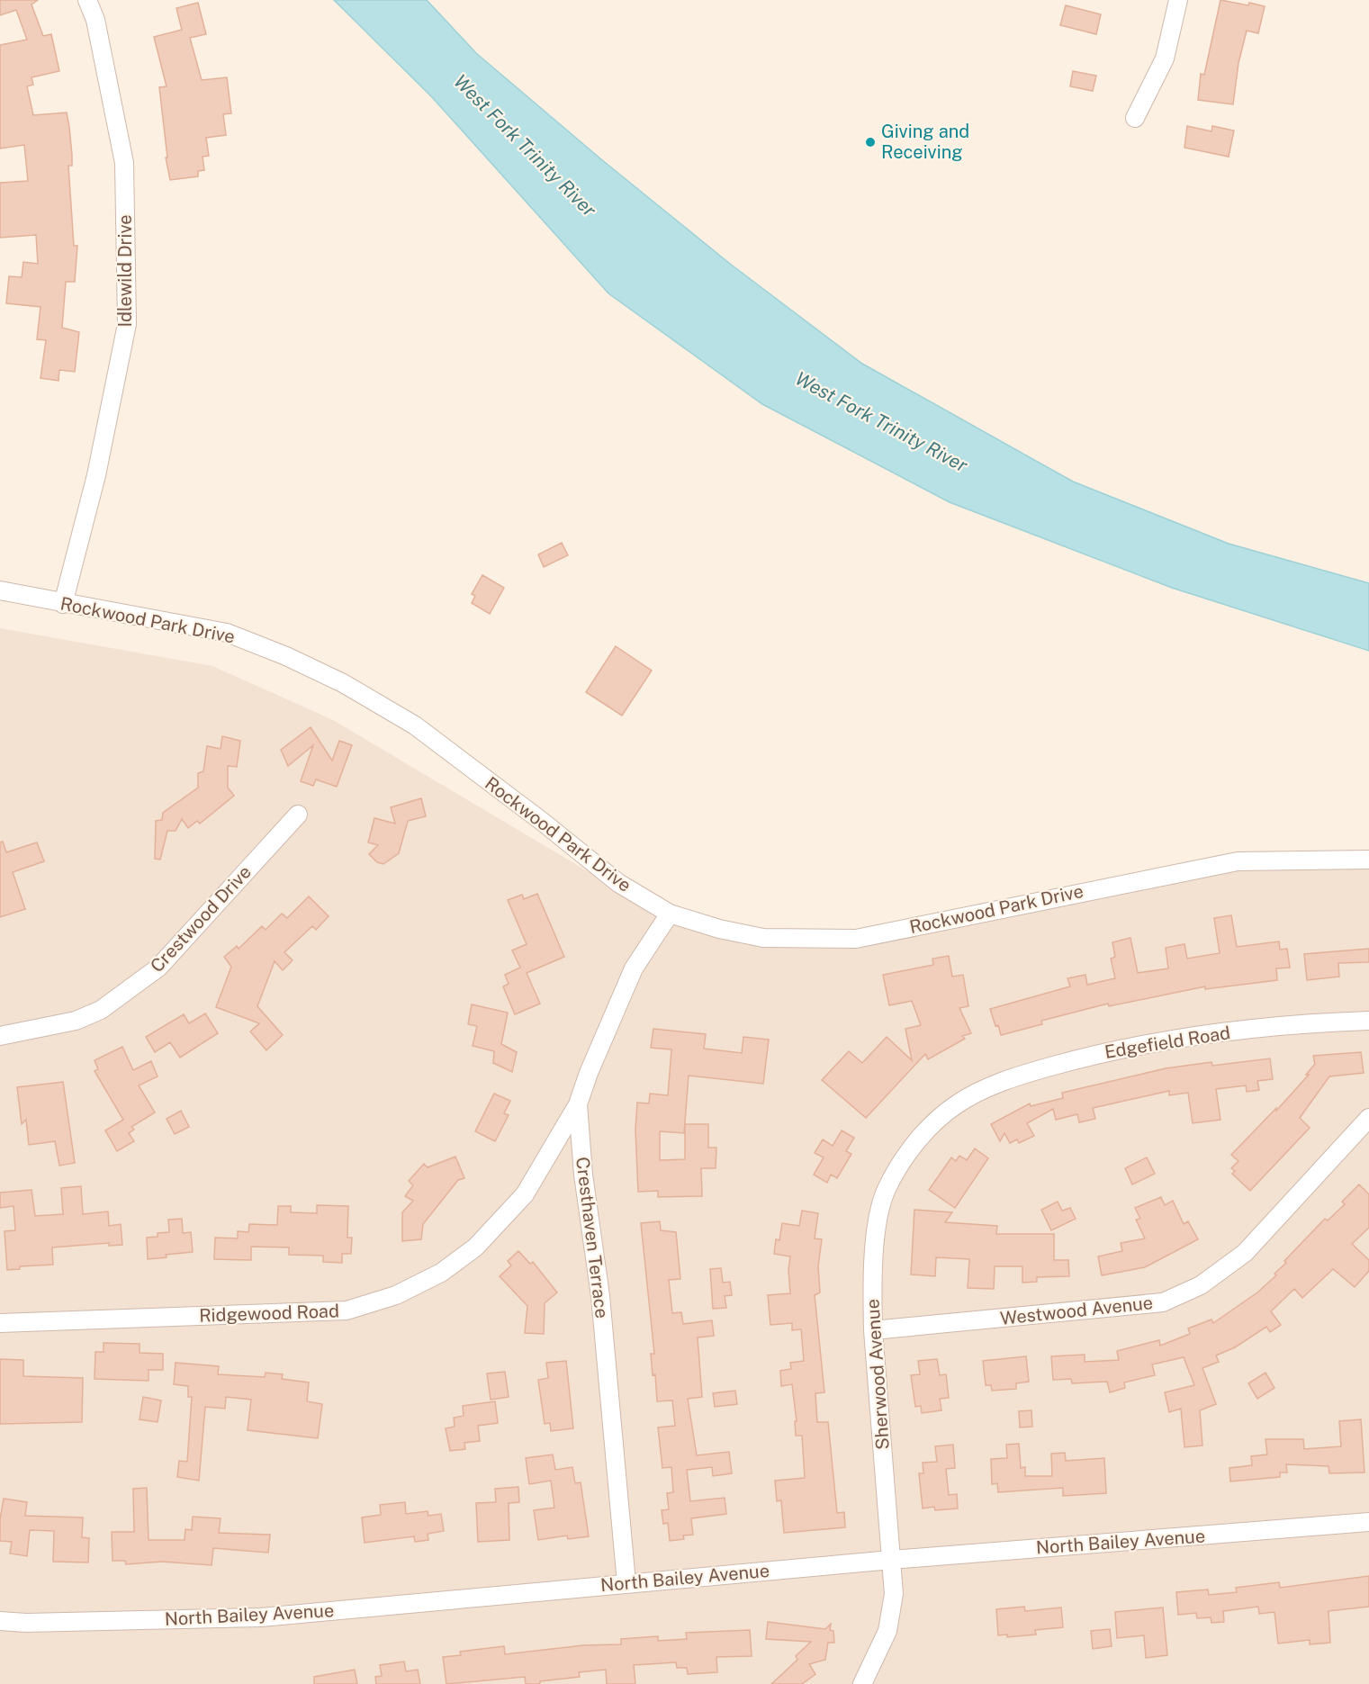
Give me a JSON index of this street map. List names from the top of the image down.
{
  "streets": {
    "street": [
      "Idlewild Drive",
      "Rockwood Park Drive",
      "Crestwood Drive",
      "Edgefield Road",
      "Cresthaven Terrace",
      "Westwood Avenue",
      "Ridgewood Road",
      "Sherwood Avenue",
      "North Bailey Avenue"
    ]
  },
  "crossings": [
    ["Idlewild Drive", "Rockwood Park Drive"],
    ["Rockwood Park Drive", "Cresthaven Terrace"],
    ["Edgefield Road", "Sherwood Avenue"],
    ["Cresthaven Terrace", "Ridgewood Road"],
    ["Cresthaven Terrace", "North Bailey Avenue"],
    ["Westwood Avenue", "Sherwood Avenue"],
    ["Sherwood Avenue", "North Bailey Avenue"]
  ],
  "water": ["West Fork Trinity River"],
  "places": ["Giving and Receiving"]
}
